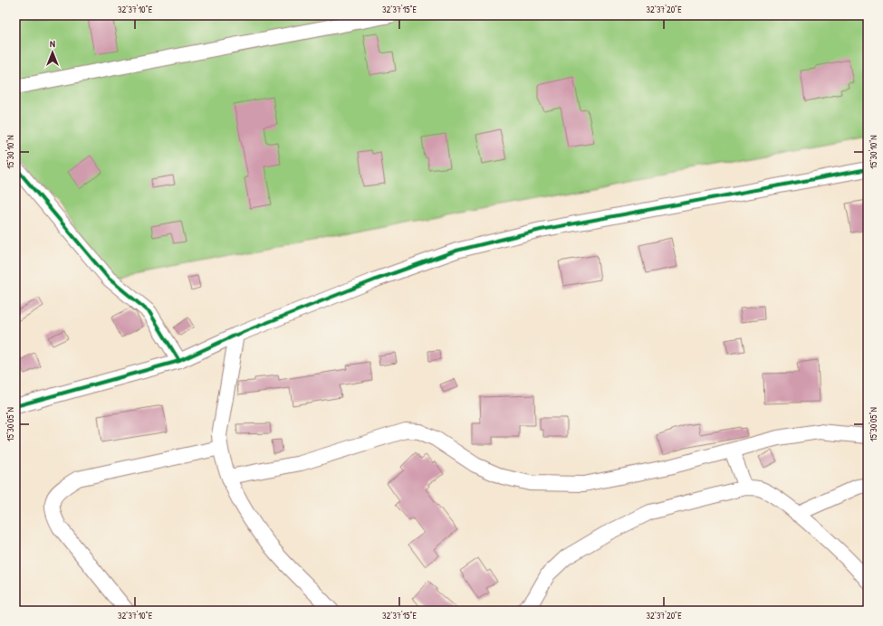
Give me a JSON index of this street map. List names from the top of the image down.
{
  "north": "top",
  "coordinates": [
    "32°37'10\"E",
    "32°37'15\"E",
    "32°37'20\"E",
    "15°30'10\"N",
    "15°30'05\"N"
  ]
}
